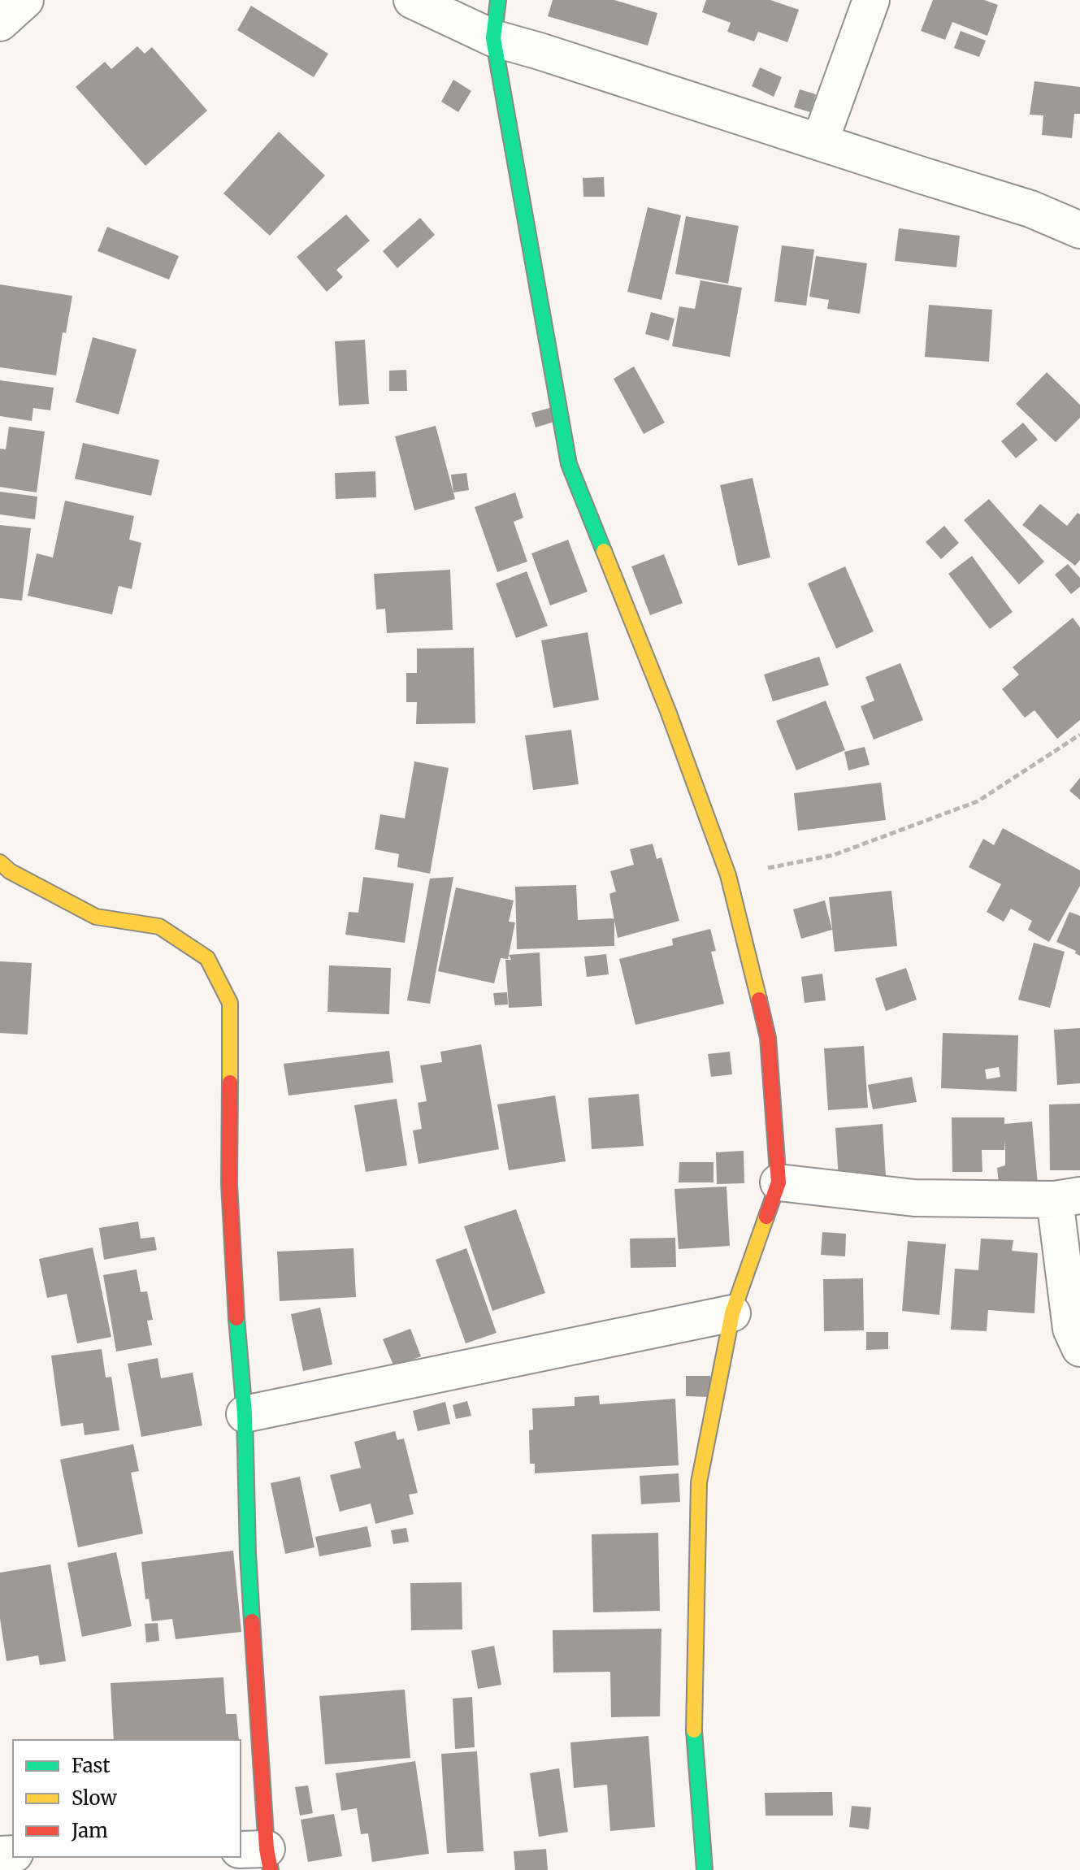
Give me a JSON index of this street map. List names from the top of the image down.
{
  "legend": ["Fast", "Slow", "Jam"]
}
